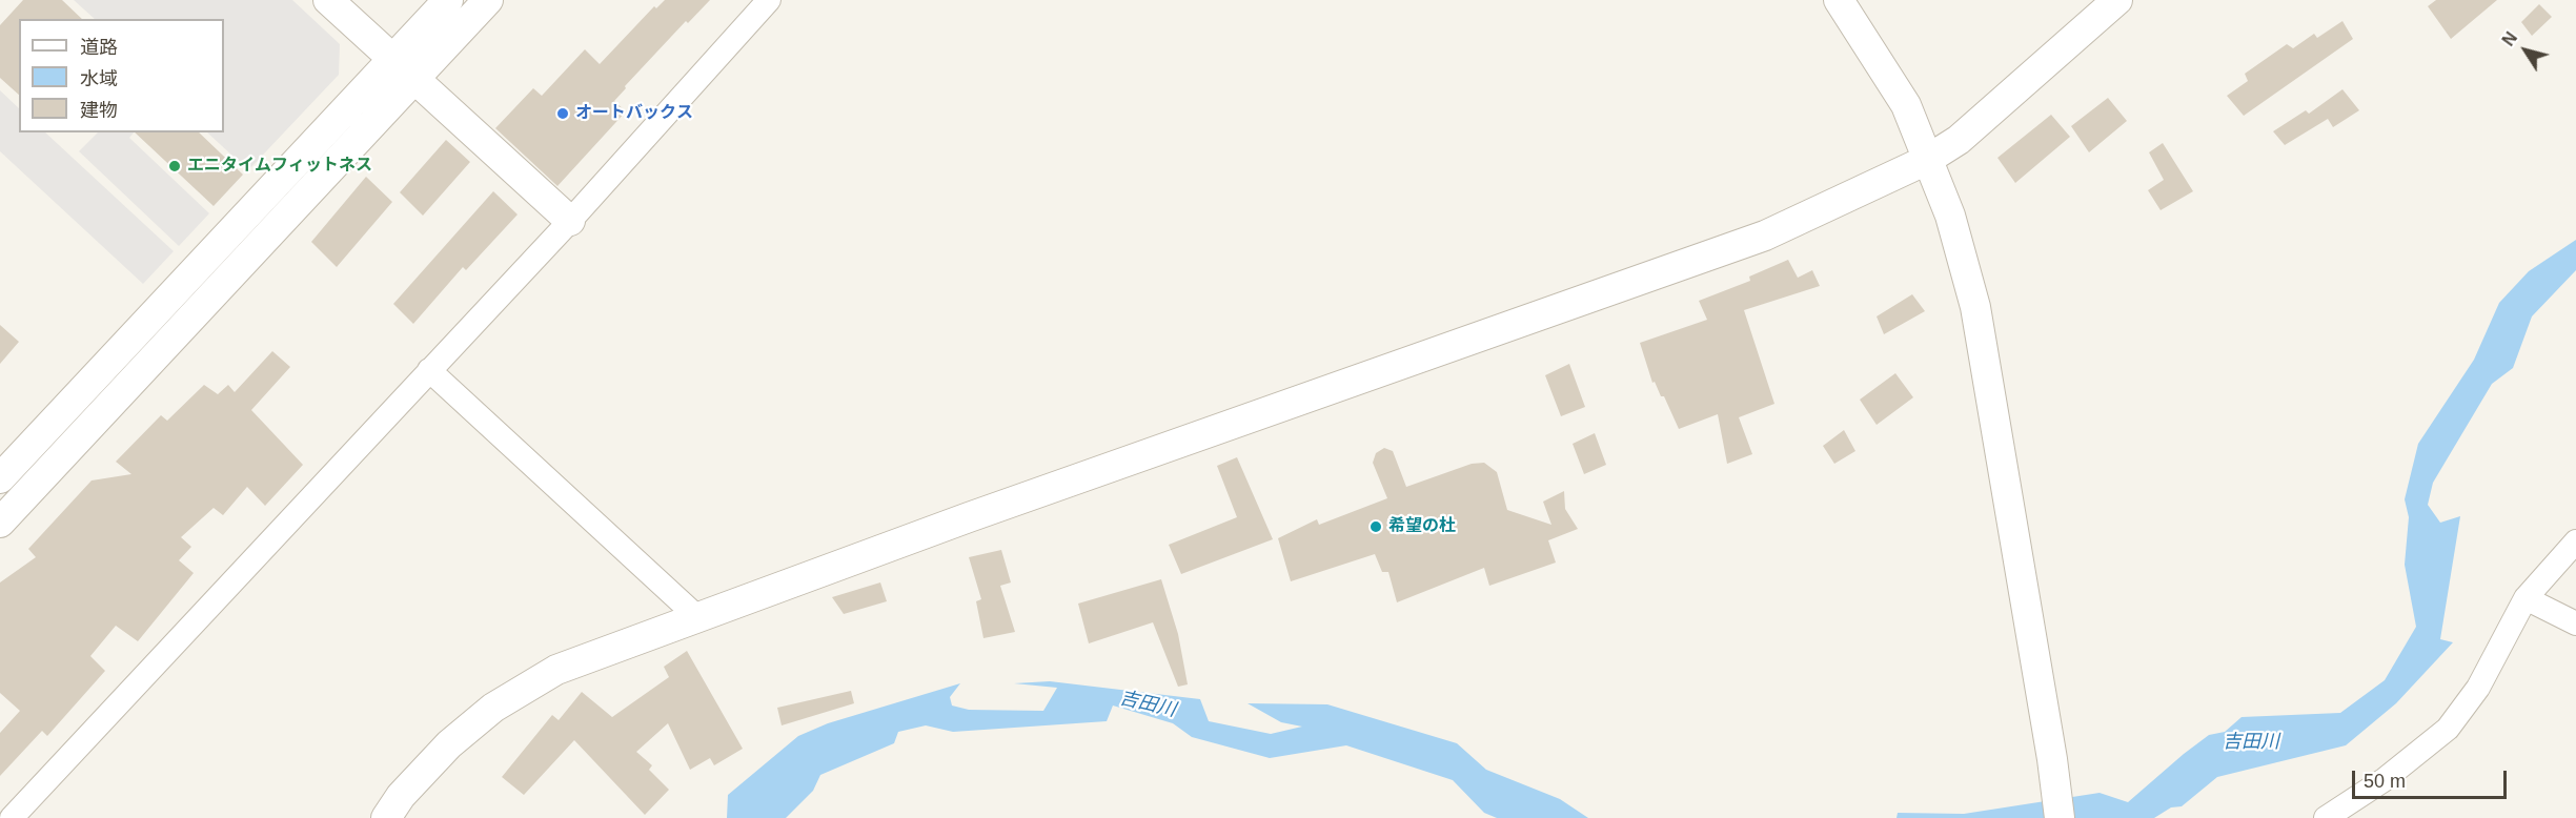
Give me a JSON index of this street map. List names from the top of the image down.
{
  "water": ["吉田川"],
  "places": ["オートバックス", "エニタイムフィットネス", "希望の杜"],
  "legend": ["道路", "水域", "建物"],
  "scale_bar": "50 m",
  "north": "top left"
}
